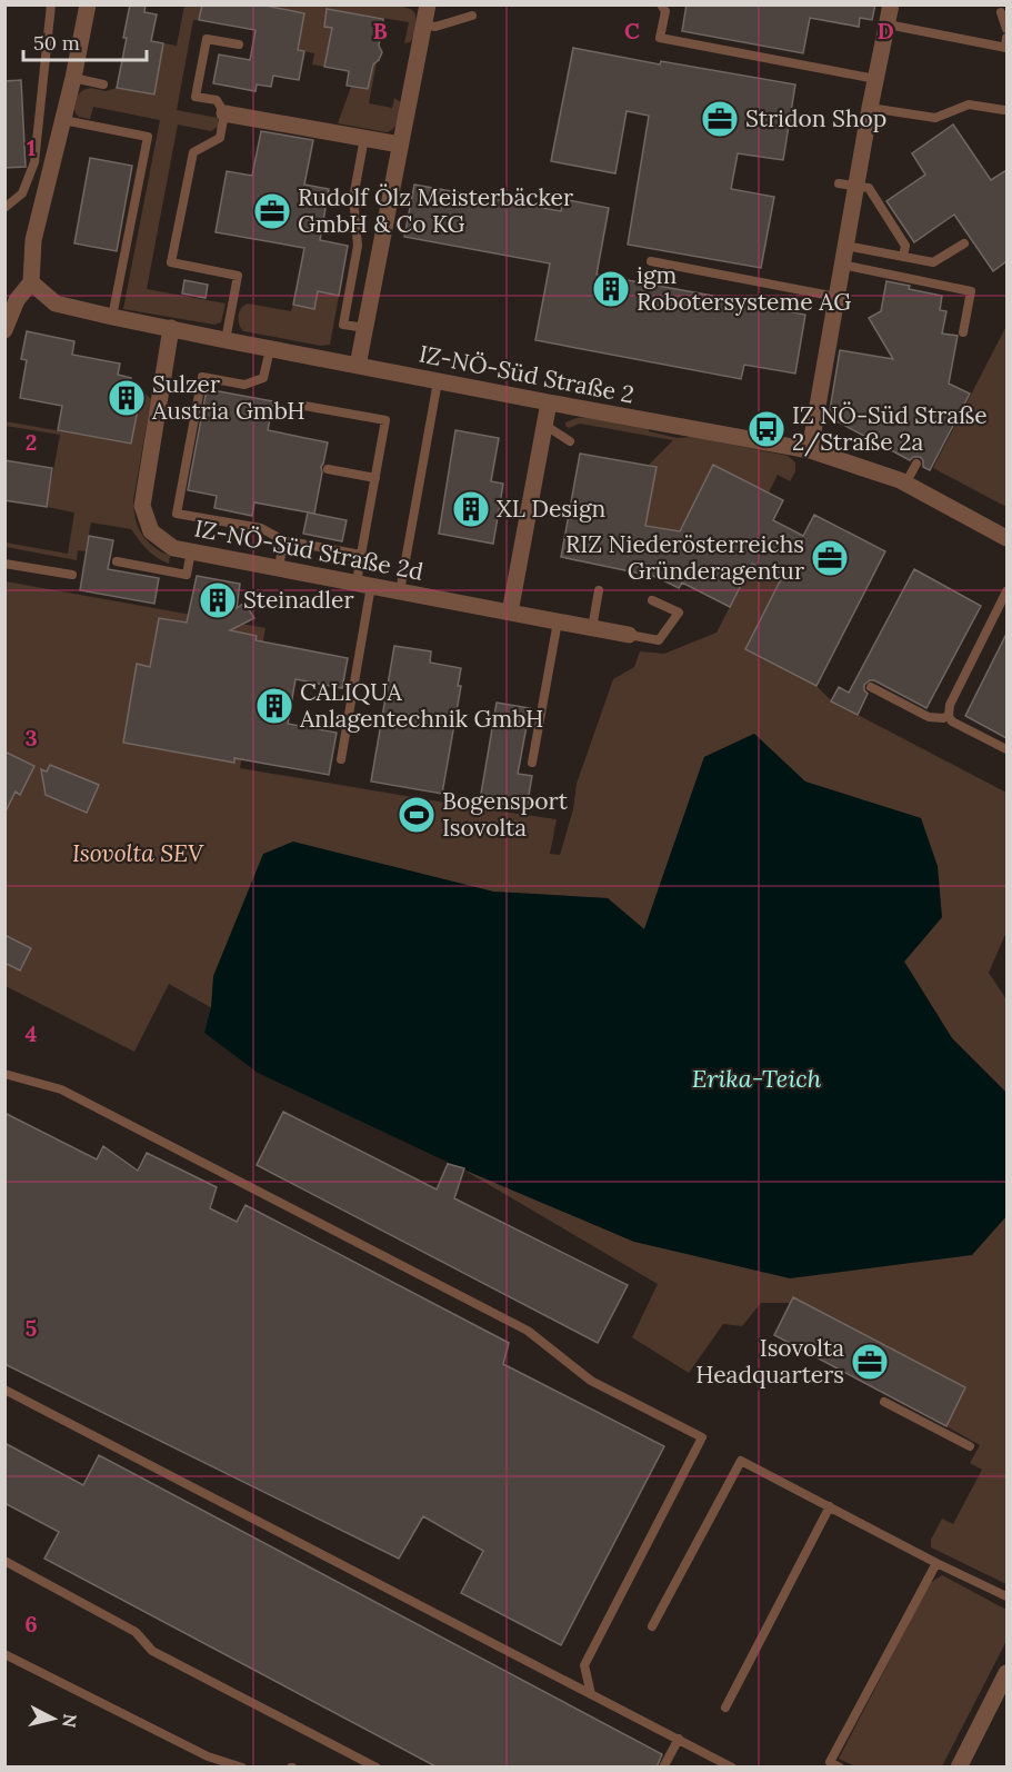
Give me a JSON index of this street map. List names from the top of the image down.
{
  "streets": {
    "street": ["IZ-NÖ-Süd Straße 2", "IZ-NÖ-Süd Straße 2d"]
  },
  "crossings": [
    ["IZ-NÖ-Süd Straße 2", "IZ-NÖ-Süd Straße 2d"]
  ],
  "water": ["Erika-Teich"],
  "parks": ["Isovolta SEV"],
  "places": {
    "office": [
      "Stridon Shop",
      "Rudolf Ölz Meisterbäcker GmbH & Co KG",
      "RIZ Niederösterreichs Gründeragentur",
      "Isovolta Headquarters"
    ],
    "building": [
      "igm Robotersysteme AG",
      "Sulzer Austria GmbH",
      "XL Design",
      "Steinadler",
      "CALIQUA Anlagentechnik GmbH"
    ],
    "bus stop": ["IZ NÖ-Süd Straße 2/Straße 2a"],
    "sports": ["Bogensport Isovolta"]
  },
  "scale_bar": "50 m",
  "north": "right",
  "grid": {
    "columns": ["B", "C", "D"],
    "rows": [
      "1",
      "2",
      "3",
      "4",
      "5",
      "6"
    ]
  }
}
